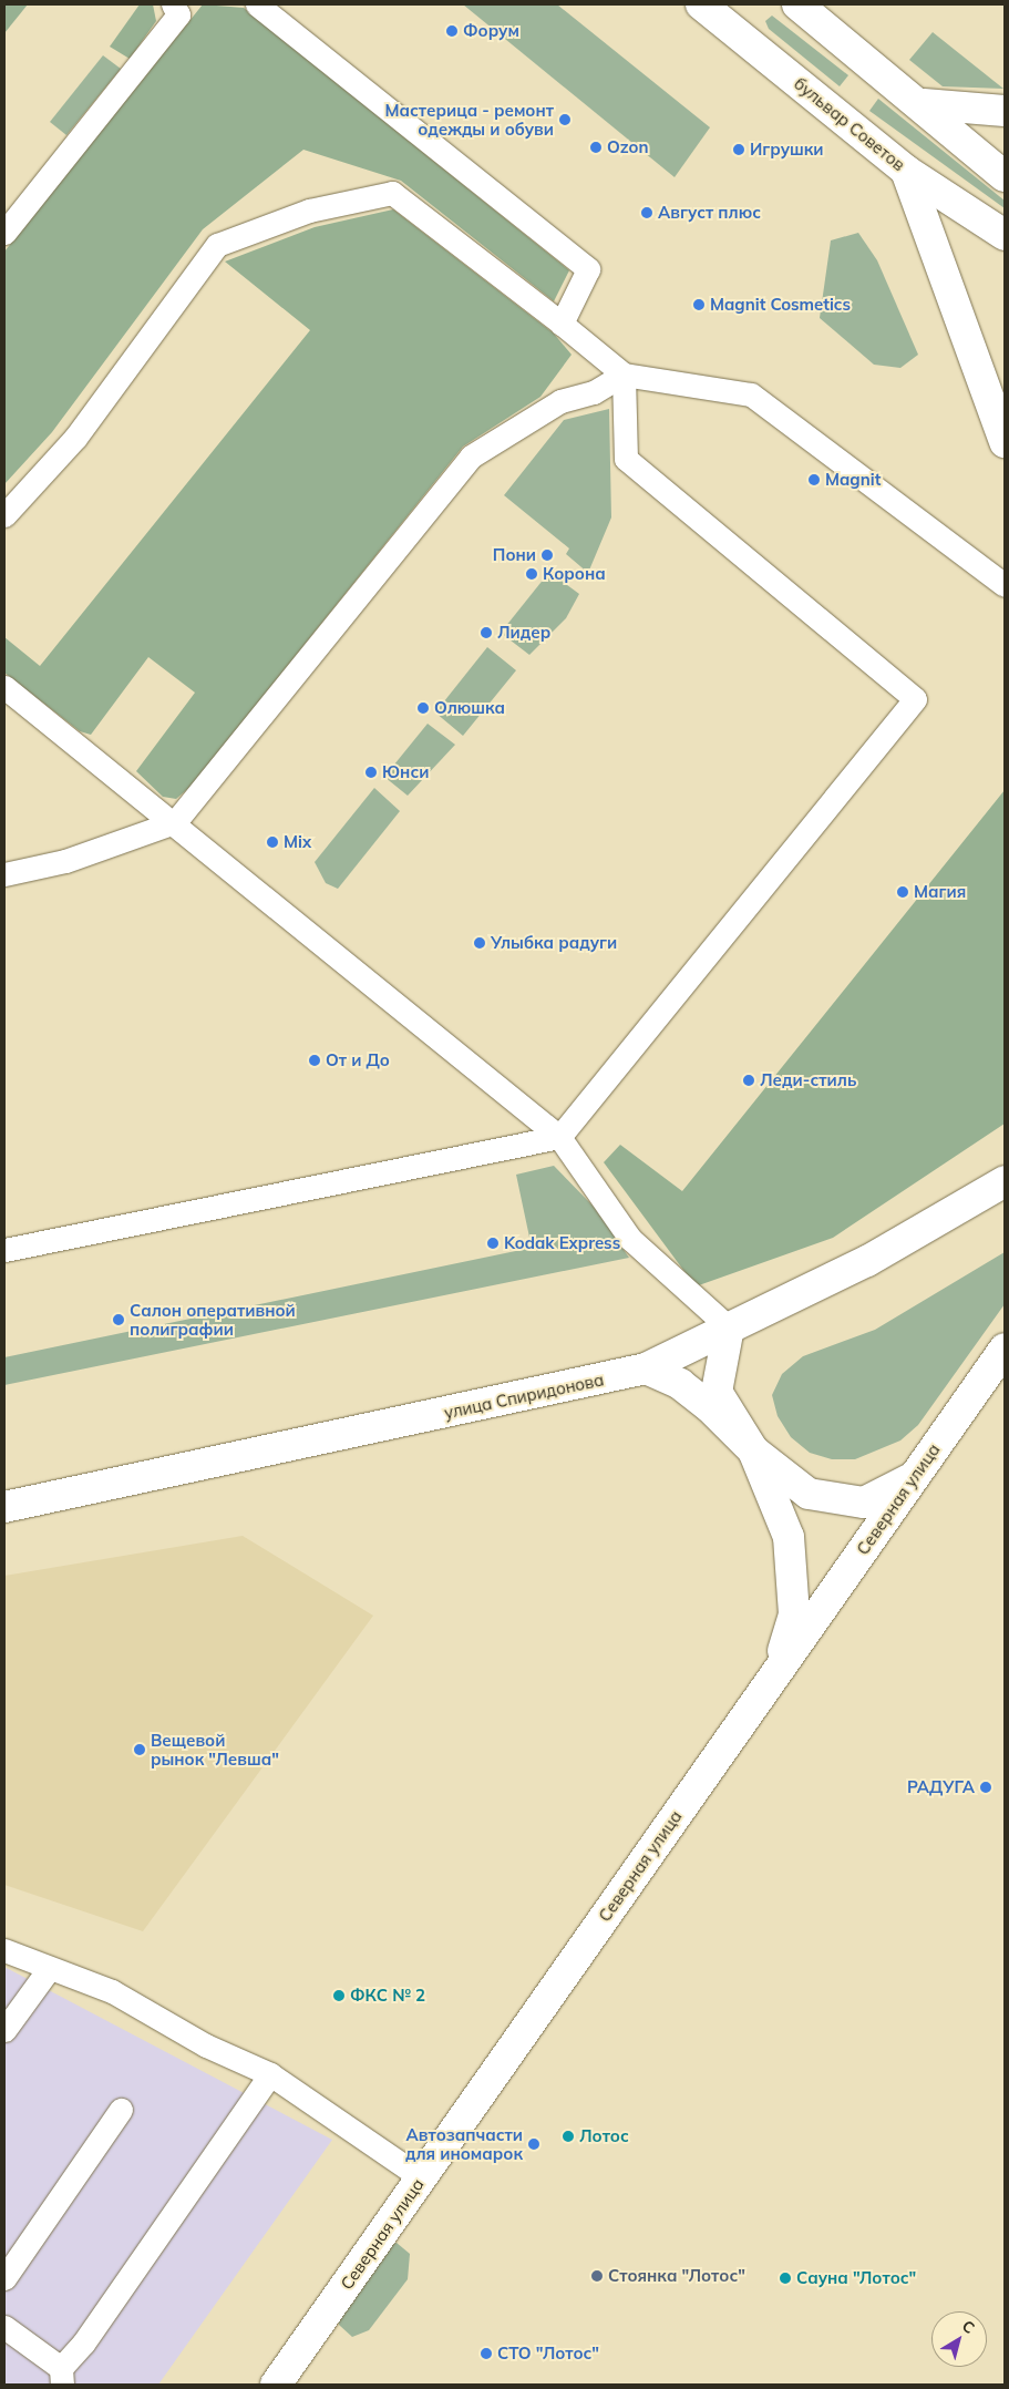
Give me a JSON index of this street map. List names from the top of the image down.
{
  "streets": {
    "street": ["бульвар Советов", "улица Спиридонова", "Северная улица"]
  },
  "places": [
    "Форум",
    "Мастерица - ремонт одежды и обуви",
    "Ozon",
    "Игрушки",
    "Август плюс",
    "Magnit Cosmetics",
    "Magnit",
    "Пони",
    "Корона",
    "Лидер",
    "Олюшка",
    "Юнси",
    "Mix",
    "Магия",
    "Улыбка радуги",
    "От и До",
    "Леди-стиль",
    "Kodak Express",
    "Салон оперативной полиграфии",
    "Вещевой рынок \"Левша\"",
    "РАДУГА",
    "ФКС № 2",
    "Лотос",
    "Автозапчасти для иномарок",
    "Стоянка \"Лотос\"",
    "Сауна \"Лотос\"",
    "СТО \"Лотос\""
  ],
  "north": "top right"
}
